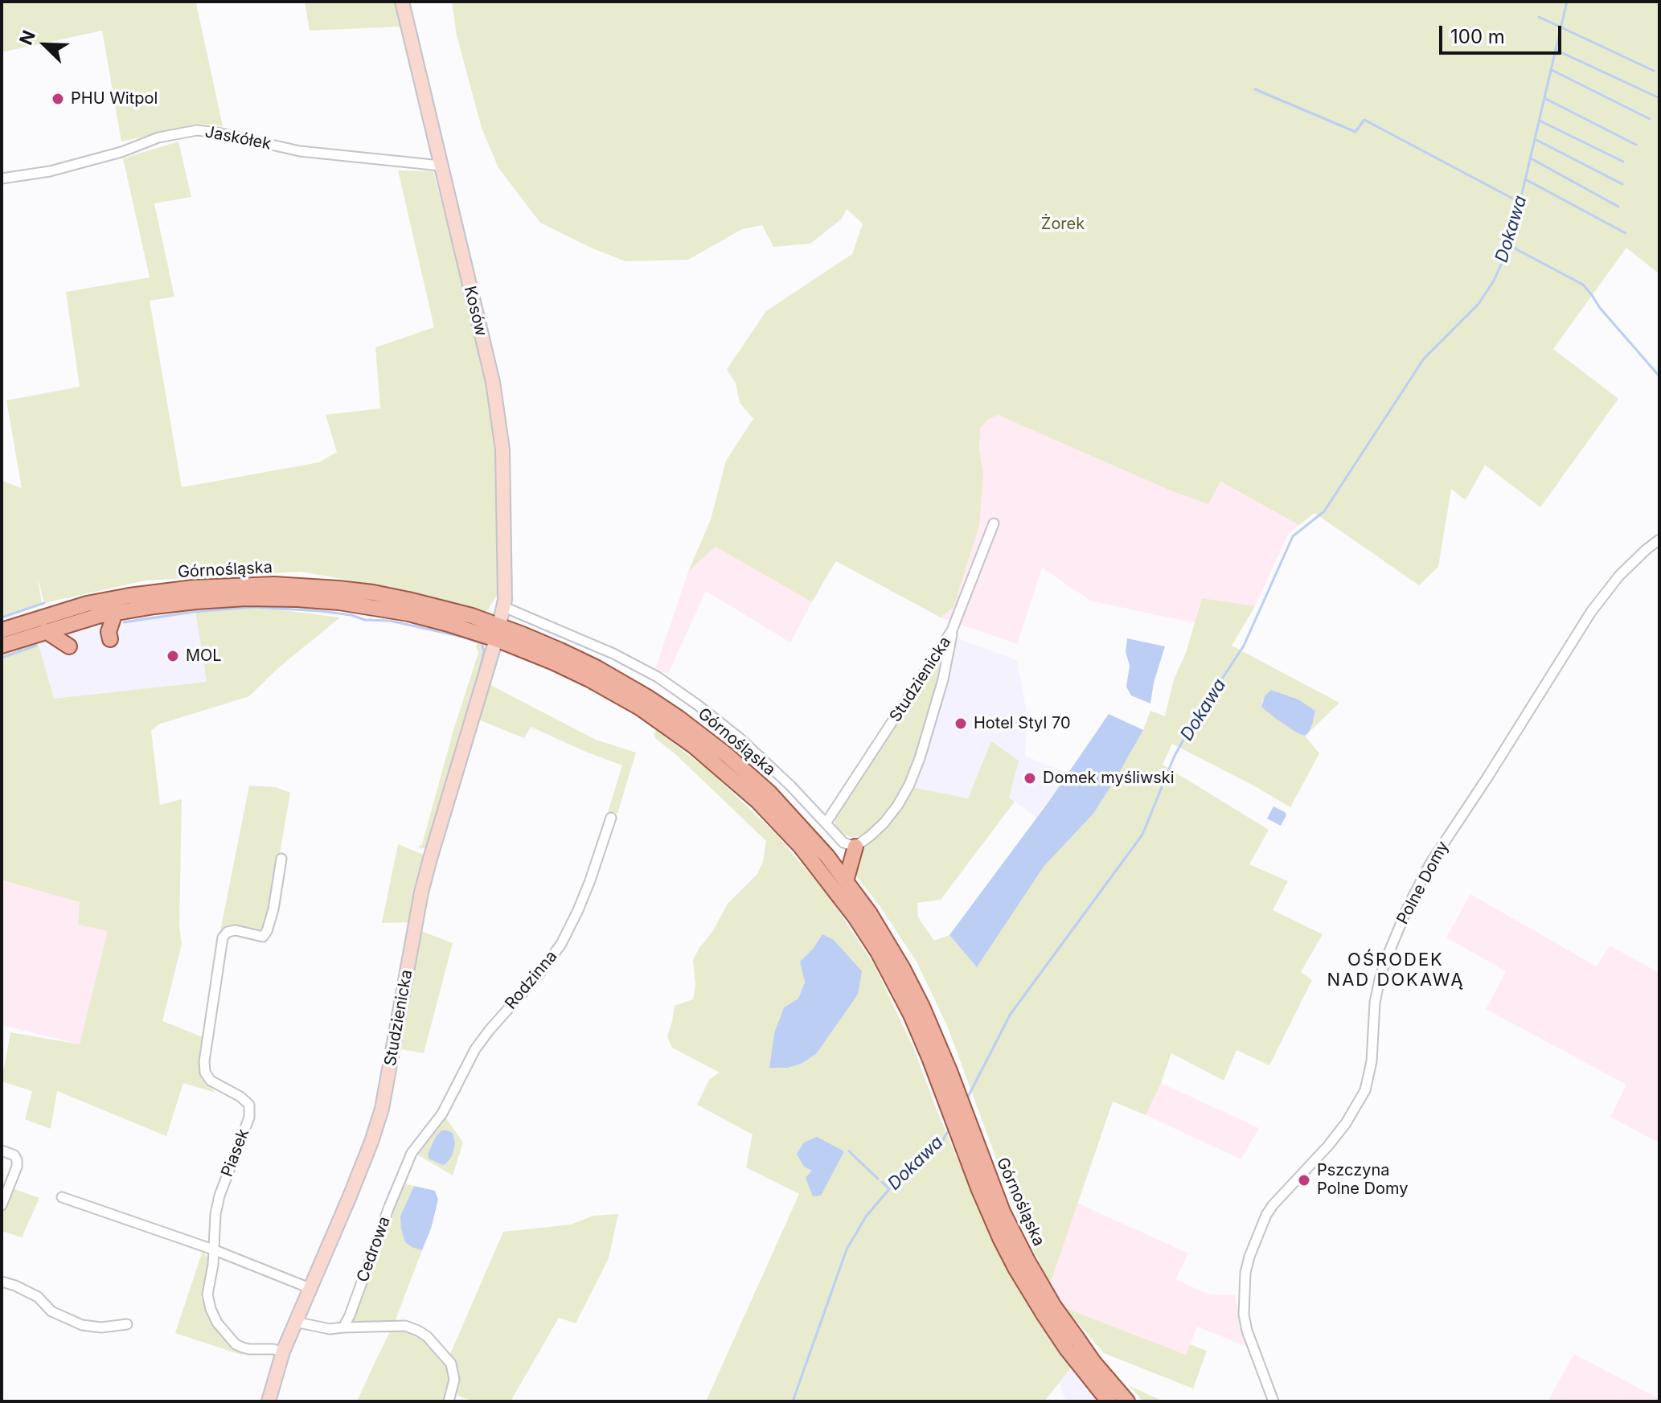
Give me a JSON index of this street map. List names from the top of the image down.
{
  "streets": {
    "main road": ["Górnośląska"],
    "street": [
      "Jaskółek",
      "Kosów",
      "Studzienicka",
      "Polne Domy",
      "Rodzinna",
      "Piasek",
      "Cedrowa"
    ]
  },
  "crossings": [
    ["Jaskółek", "Kosów"],
    ["Kosów", "Górnośląska"],
    ["Kosów", "Studzienicka"],
    ["Górnośląska", "Studzienicka"],
    ["Studzienicka", "Piasek"],
    ["Rodzinna", "Cedrowa"]
  ],
  "districts": ["OŚRODEK NAD DOKAWĄ"],
  "water": ["Dokawa"],
  "parks": ["Żorek"],
  "places": [
    "PHU Witpol",
    "MOL",
    "Hotel Styl 70",
    "Domek myśliwski",
    "Pszczyna Polne Domy"
  ],
  "scale_bar": "100 m",
  "north": "top left"
}
